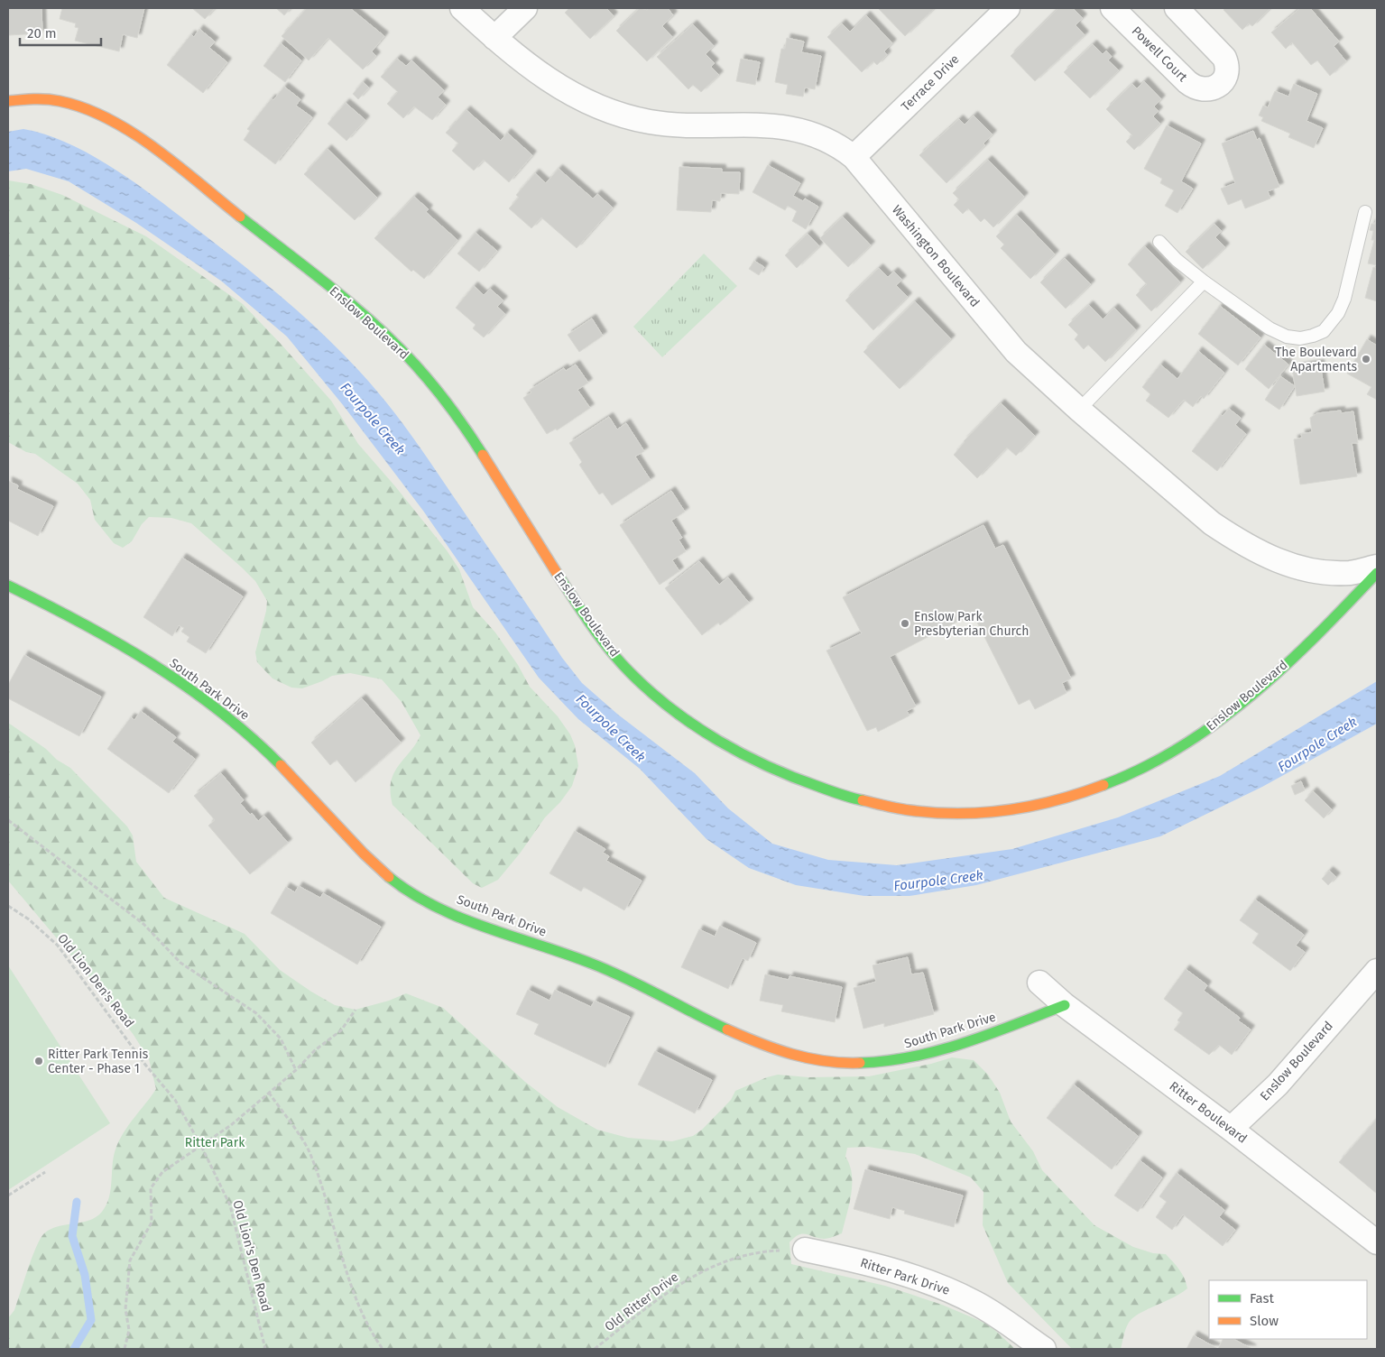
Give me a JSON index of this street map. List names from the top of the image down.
{
  "streets": {
    "street": [
      "Powell Court",
      "Terrace Drive",
      "Washington Boulevard",
      "Enslow Boulevard",
      "South Park Drive",
      "Ritter Boulevard",
      "Ritter Park Drive"
    ],
    "path": ["Old Lion Den's Road", "Old Lion's Den Road", "Old Ritter Drive"]
  },
  "crossings": [
    ["Terrace Drive", "Washington Boulevard"],
    ["Enslow Boulevard", "Ritter Boulevard"],
    ["South Park Drive", "Ritter Boulevard"],
    ["Old Lion Den's Road", "Old Lion's Den Road"],
    ["Ritter Park Drive", "Old Ritter Drive"]
  ],
  "water": ["Fourpole Creek"],
  "parks": ["Ritter Park"],
  "places": ["The Boulevard Apartments", "Enslow Park Presbyterian Church", "Ritter Park Tennis Center - Phase 1"],
  "legend": ["Fast", "Slow"],
  "scale_bar": "20 m"
}
